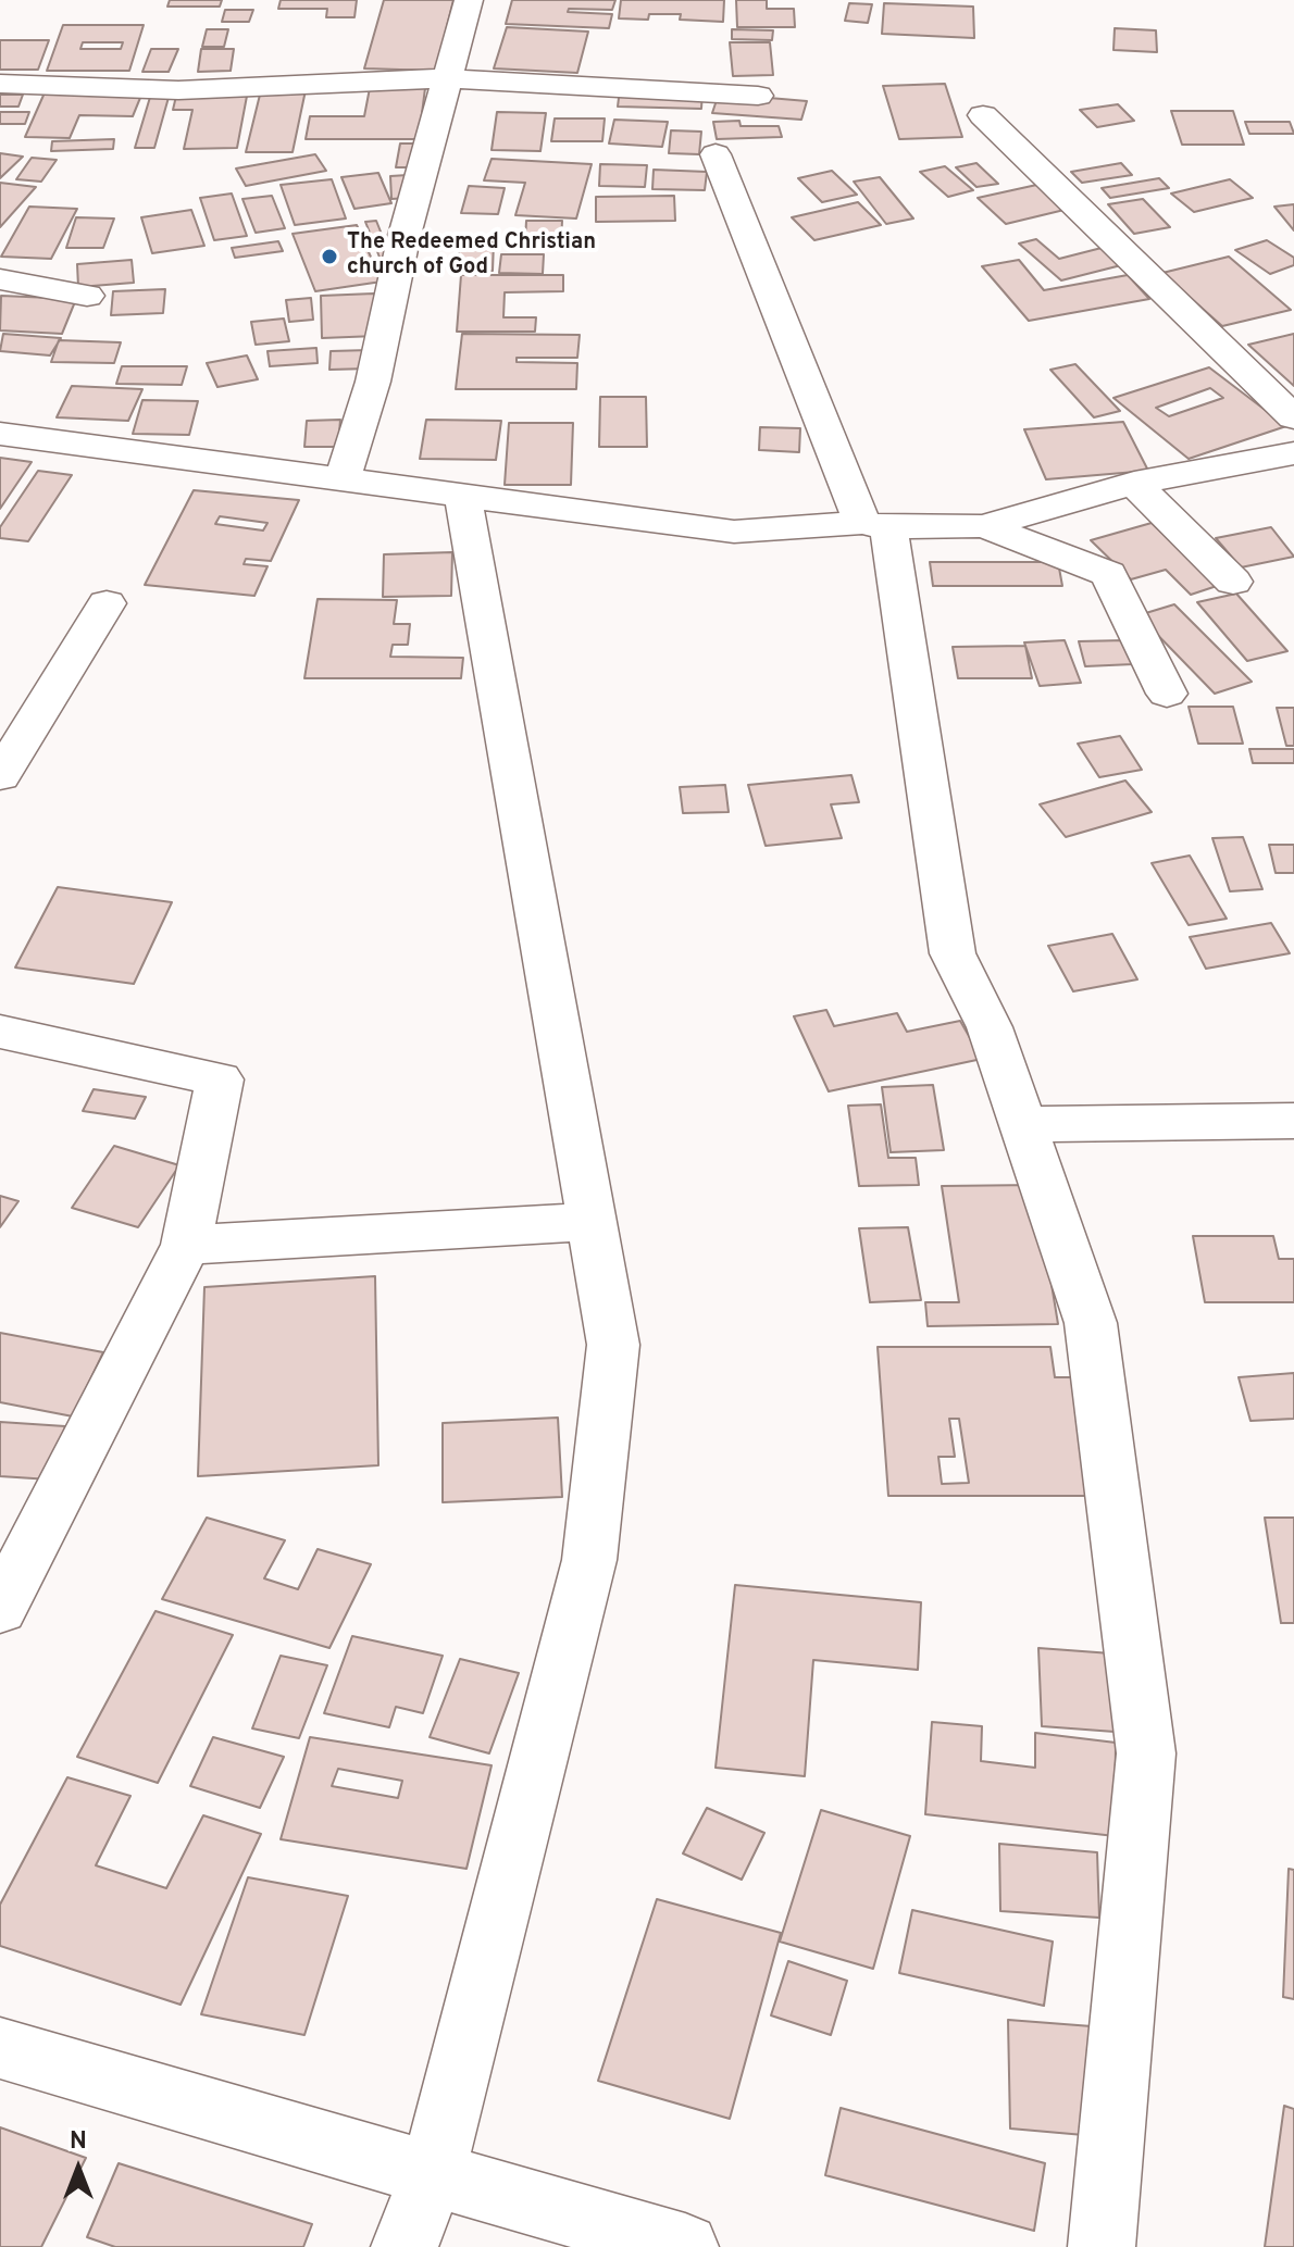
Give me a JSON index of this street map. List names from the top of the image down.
{
  "places": ["The Redeemed Christian church of God"],
  "north": "top"
}
